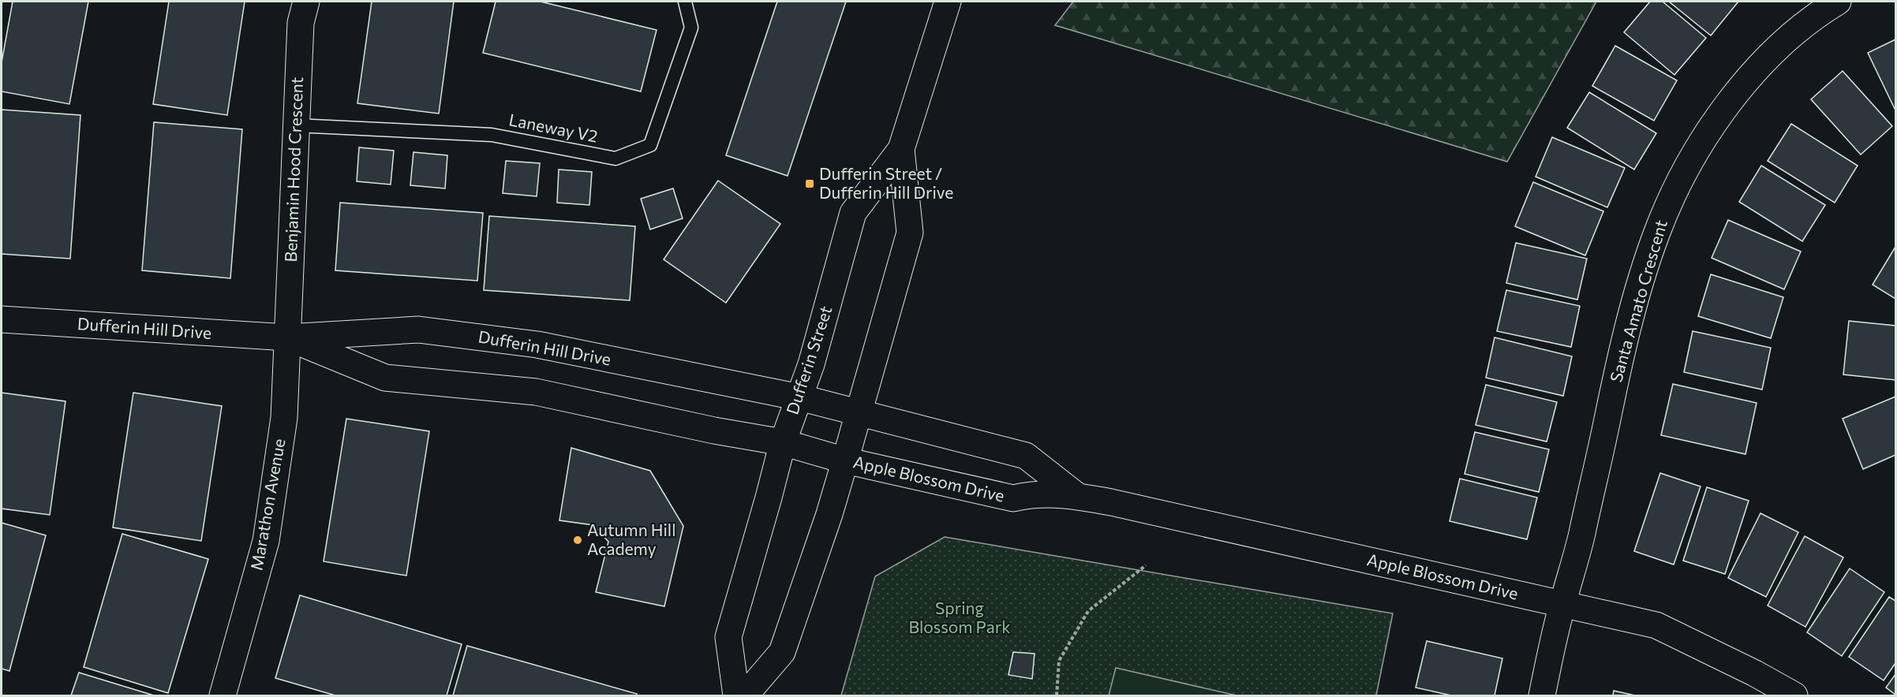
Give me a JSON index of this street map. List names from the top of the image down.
{
  "streets": {
    "street": [
      "Benjamin Hood Crescent",
      "Santa Amato Crescent",
      "Dufferin Hill Drive",
      "Dufferin Street",
      "Apple Blossom Drive",
      "Marathon Avenue"
    ],
    "lane": ["Laneway V2"]
  },
  "crossings": [
    ["Laneway V2", "Benjamin Hood Crescent"],
    ["Benjamin Hood Crescent", "Dufferin Hill Drive"],
    ["Benjamin Hood Crescent", "Marathon Avenue"],
    ["Santa Amato Crescent", "Apple Blossom Drive"],
    ["Dufferin Hill Drive", "Dufferin Street"],
    ["Dufferin Hill Drive", "Apple Blossom Drive"],
    ["Dufferin Hill Drive", "Marathon Avenue"],
    ["Dufferin Street", "Apple Blossom Drive"]
  ],
  "parks": ["Spring Blossom Park"],
  "places": {
    "transit": ["Dufferin Street / Dufferin Hill Drive"],
    "other": ["Autumn Hill Academy"]
  }
}
